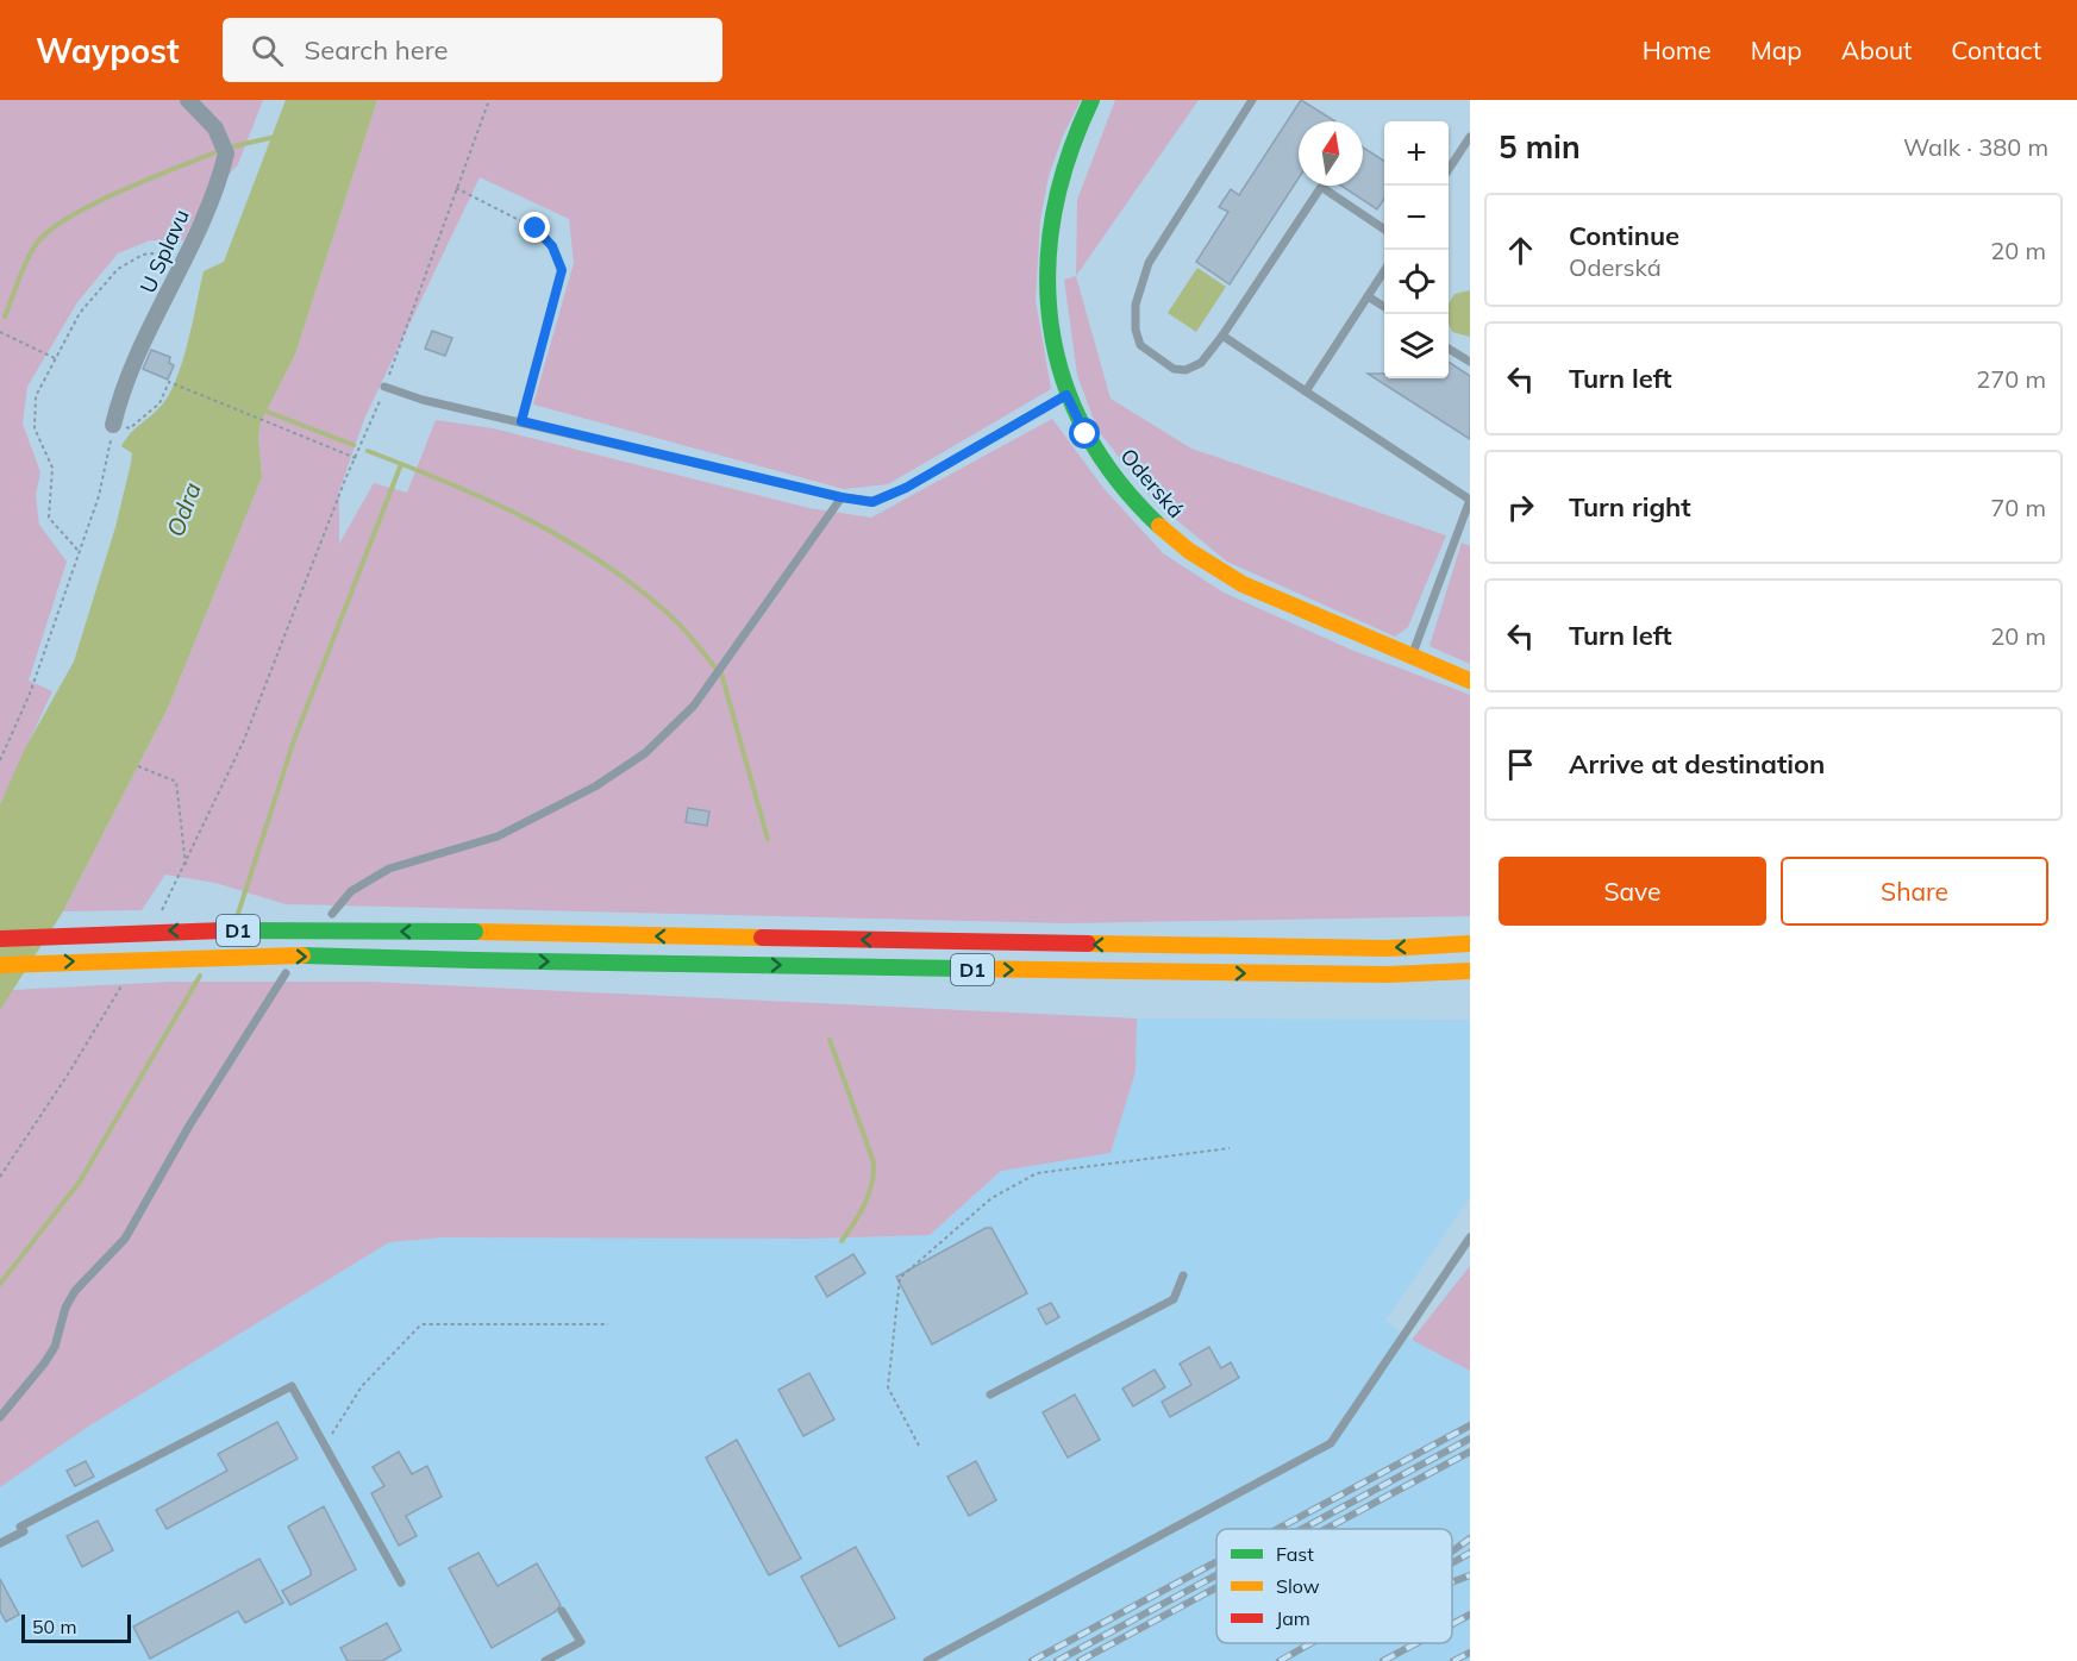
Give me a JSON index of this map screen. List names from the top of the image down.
{
  "streets": {
    "main road": ["Oderská", "D1"],
    "street": ["U Splavu"]
  },
  "water": ["Odra"],
  "legend": ["Fast", "Slow", "Jam"],
  "scale_bar": "50 m",
  "north": "top",
  "page": {
    "header": "Waypost",
    "search": "Search here",
    "nav": [
      "Home",
      "Map",
      "About",
      "Contact"
    ],
    "heading": ["5 min", "Walk · 380 m"],
    "map_buttons": ["+", "−"],
    "list": [
      ["Continue", "Oderská", "20 m"],
      ["Turn left", "270 m"],
      ["Turn right", "70 m"],
      ["Turn left", "20 m"],
      "Arrive at destination"
    ],
    "buttons": ["Save", "Share"],
    "scale": "50 m"
  }
}
